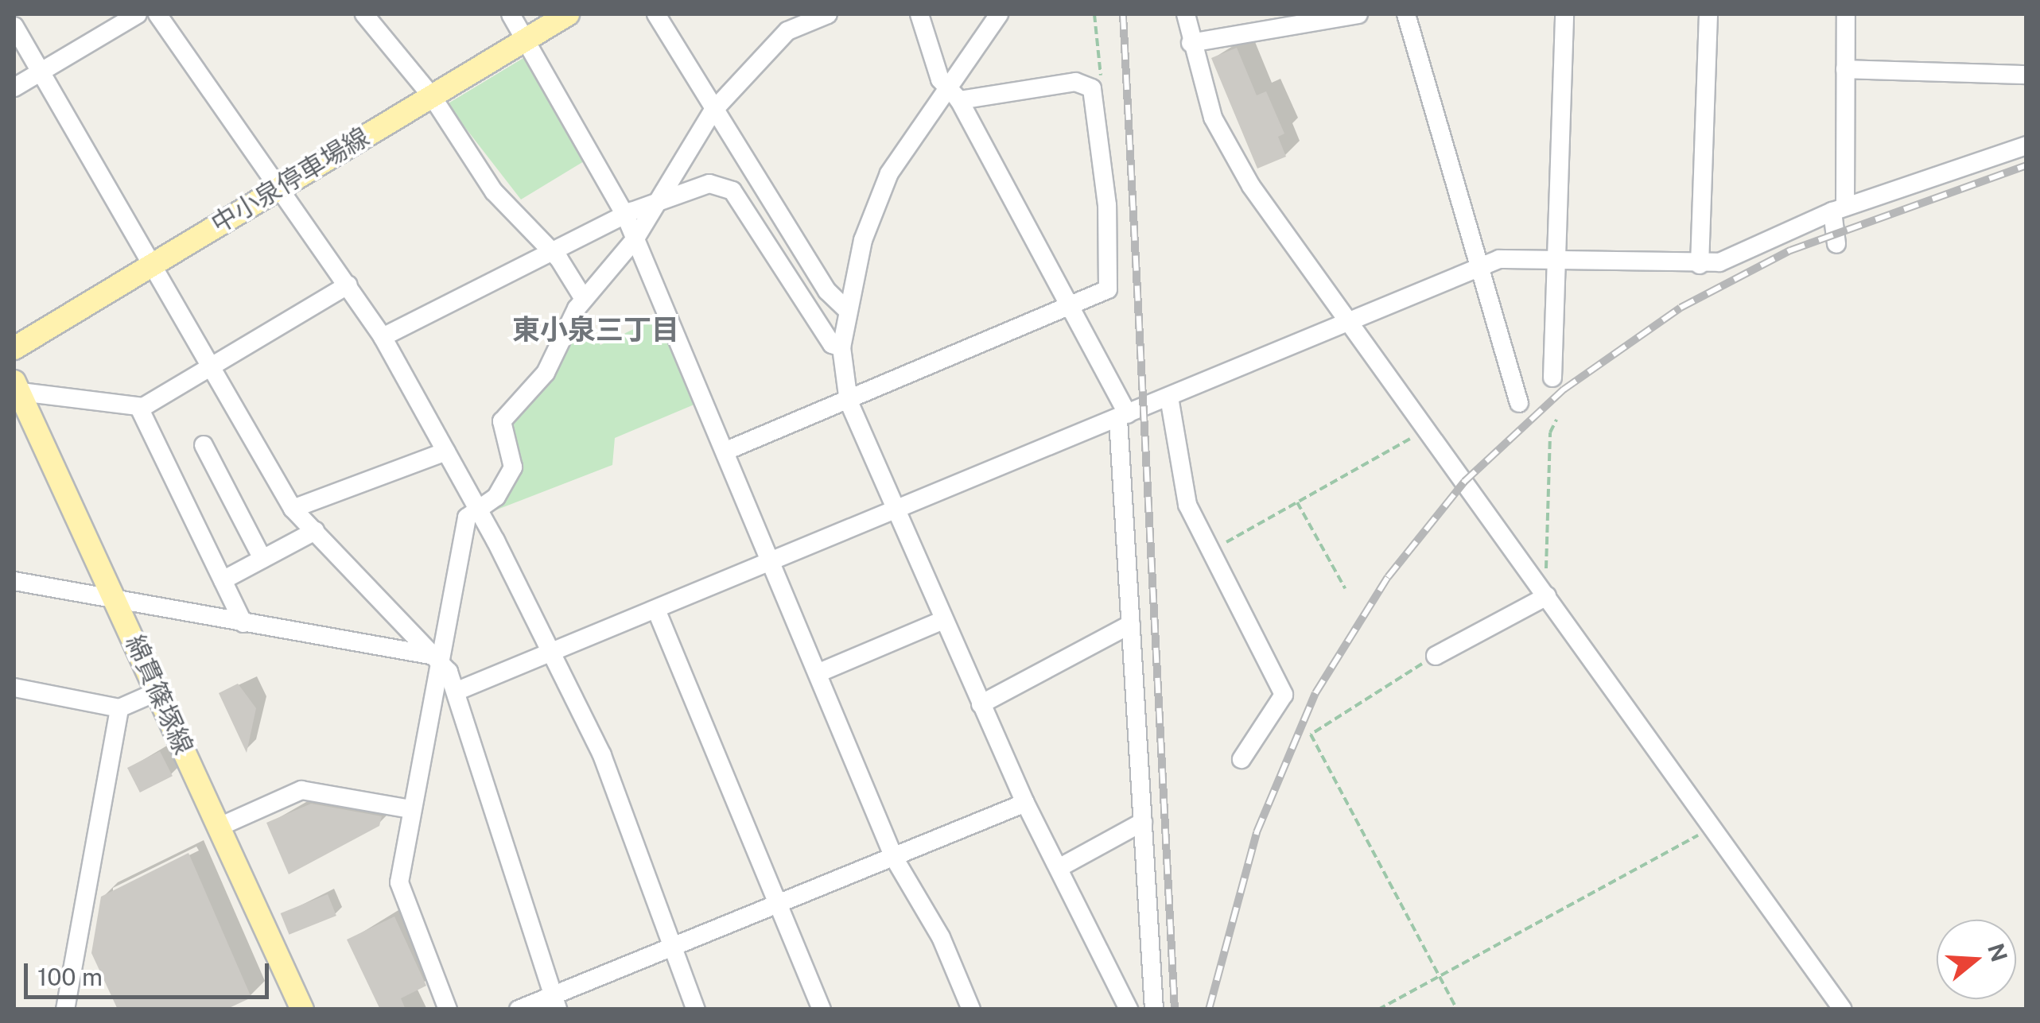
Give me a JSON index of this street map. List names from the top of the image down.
{
  "streets": {
    "main road": ["中小泉停車場線", "綿貫篠塚線"]
  },
  "districts": ["東小泉三丁目"],
  "scale_bar": "100 m",
  "north": "right"
}
